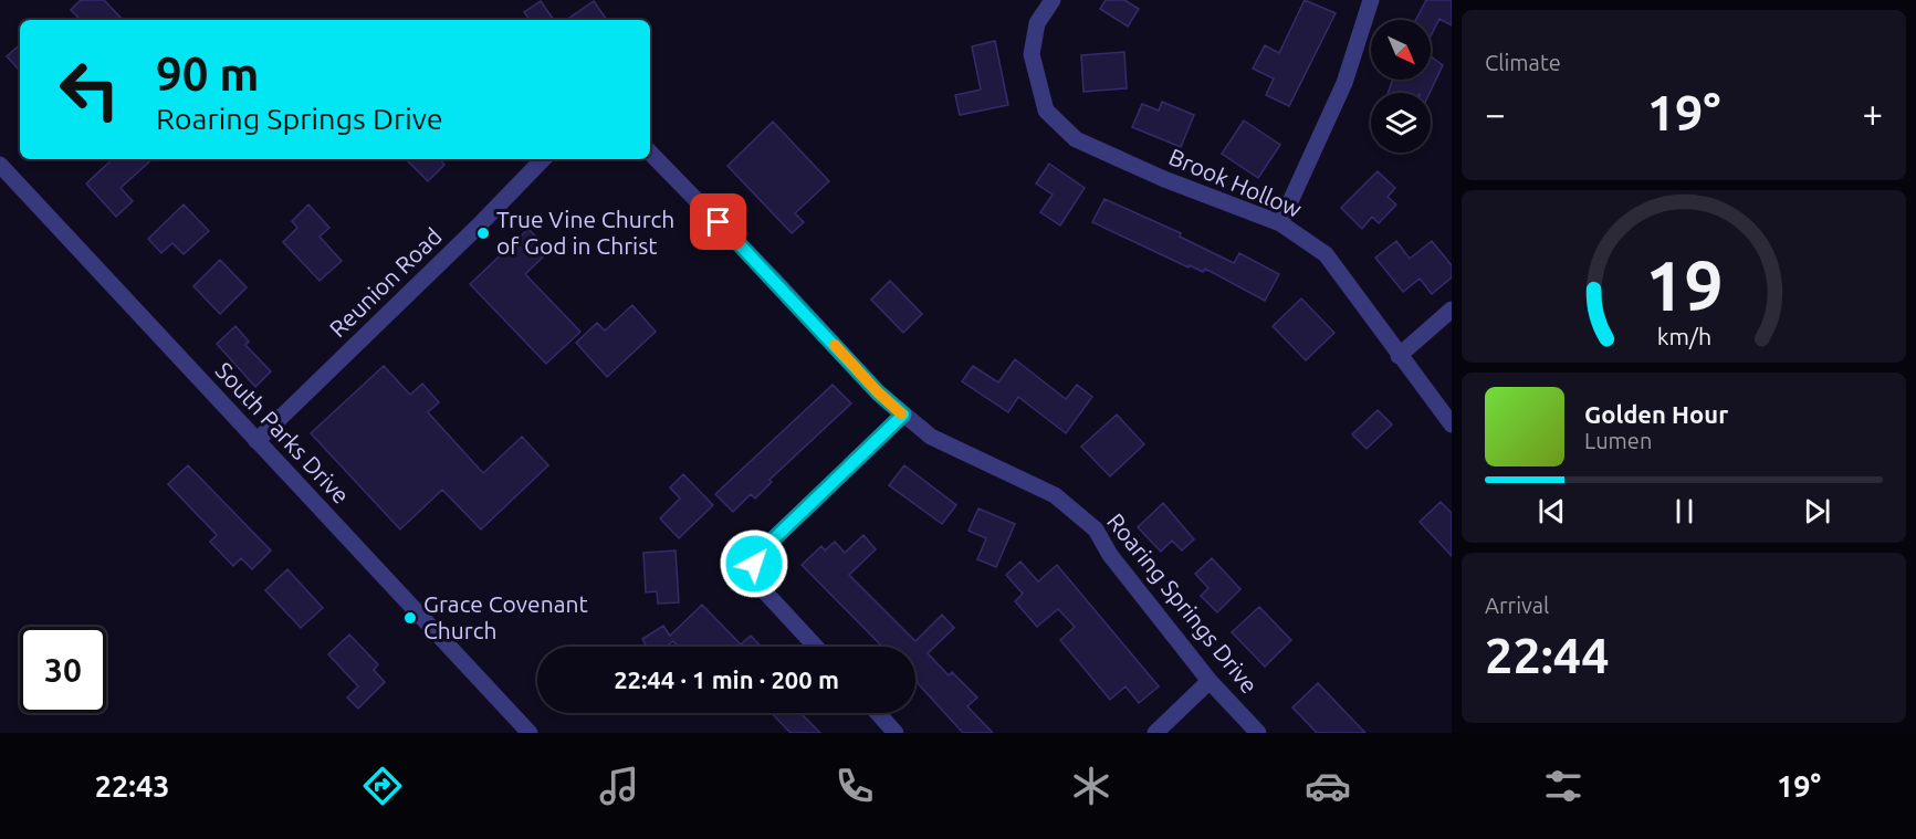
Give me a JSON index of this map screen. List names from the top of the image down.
{
  "streets": {
    "street": [
      "Brook Hollow",
      "Reunion Road",
      "South Parks Drive",
      "Roaring Springs Drive"
    ]
  },
  "crossings": [
    ["Reunion Road", "South Parks Drive"]
  ],
  "places": ["True Vine Church of God in Christ", "Grace Covenant Church"],
  "north": "bottom right",
  "page": {
    "tile": [
      "Climate",
      ["Arrival", "22:44"]
    ],
    "turn": ["90 m", "Roaring Springs Drive"],
    "heat": ["−", "19°", "+"],
    "song": ["Golden Hour", "Lumen"],
    "limit": "30",
    "trip": "22:44 · 1 min · 200 m",
    "tabs": ["22:43", "19°"],
    "gauge": ["19", "km/h"]
  }
}
